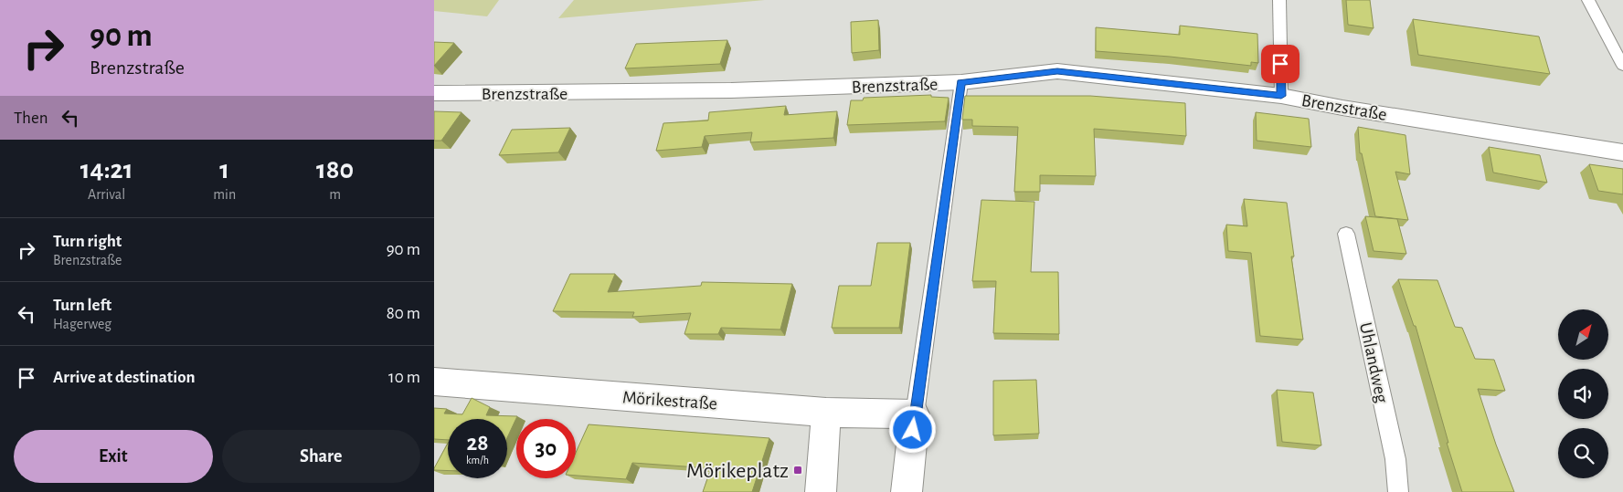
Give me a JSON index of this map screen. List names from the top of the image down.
{
  "streets": {
    "street": ["Brenzstraße", "Mörikestraße"],
    "lane": ["Uhlandweg"]
  },
  "places": {
    "transit": ["Mörikeplatz"]
  },
  "north": "top right",
  "page": {
    "turn": ["90 m", "Brenzstraße"],
    "then": "Then",
    "eta": [
      "14:21",
      "Arrival",
      "1",
      "min",
      "180",
      "m"
    ],
    "list": [
      {
        "name": "Turn right",
        "note": "Brenzstraße",
        "value": "90 m"
      },
      {
        "name": "Turn left",
        "note": "Hagerweg",
        "value": "80 m"
      },
      {
        "name": "Arrive at destination",
        "value": "10 m"
      }
    ],
    "speed": "28 km/h",
    "limit": "30",
    "buttons": ["Exit", "Share"]
  }
}
